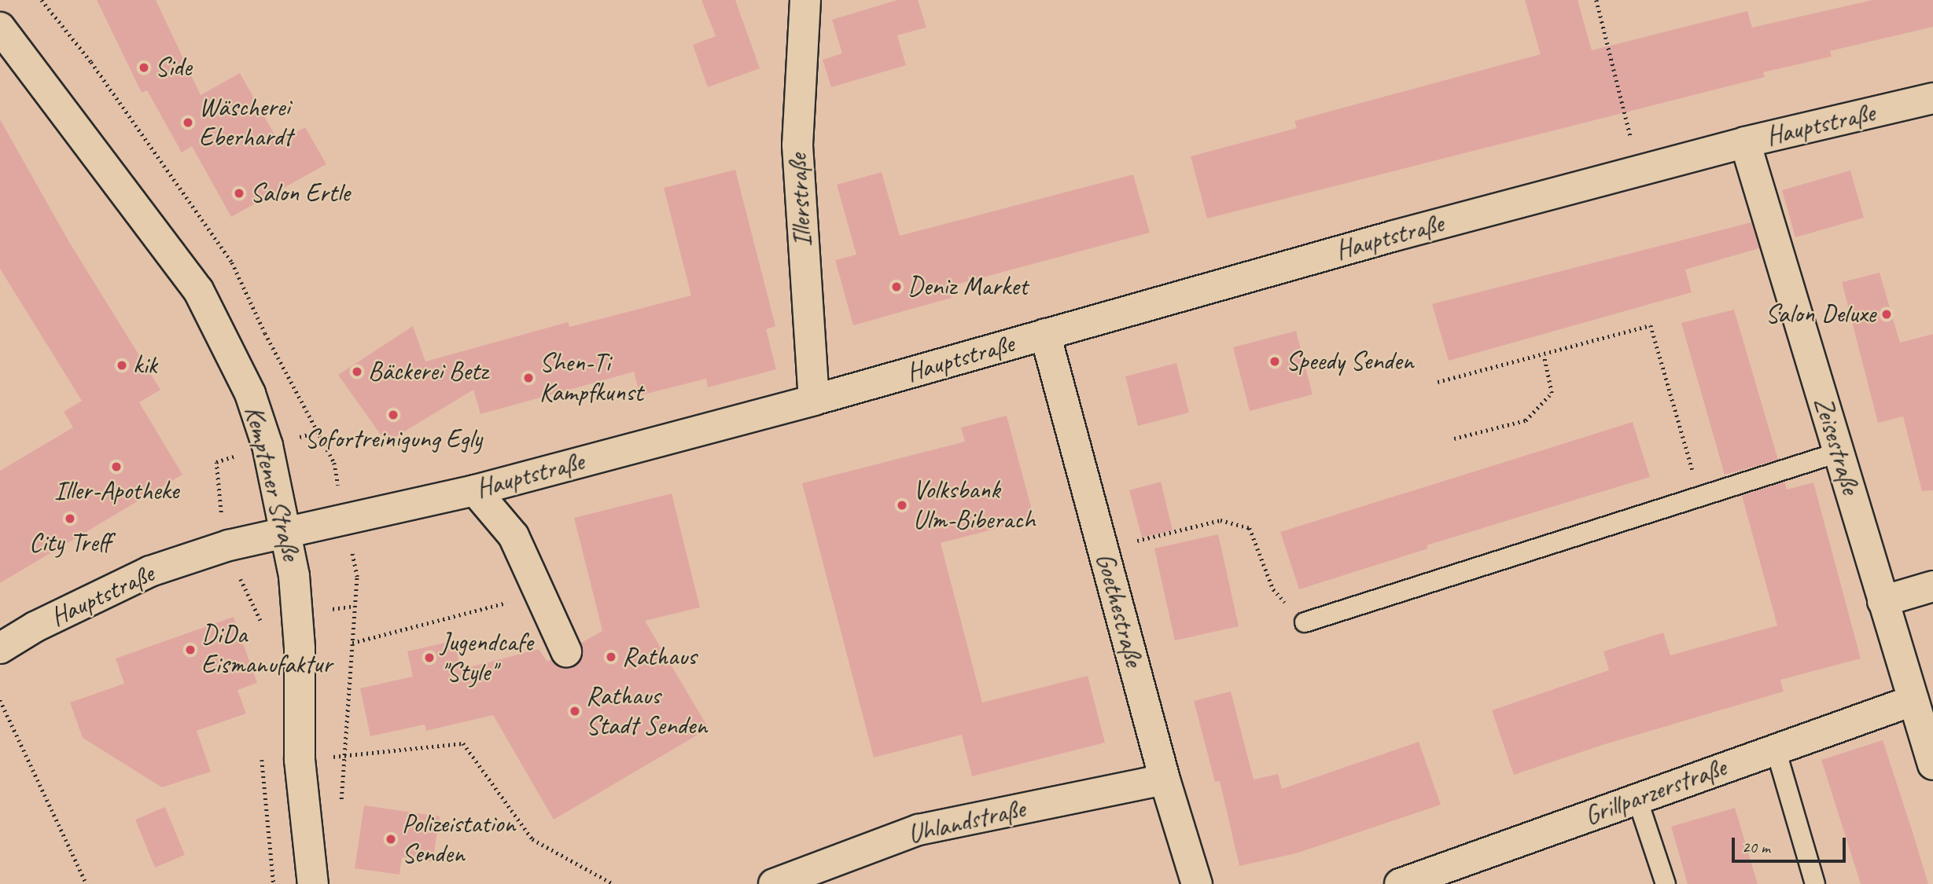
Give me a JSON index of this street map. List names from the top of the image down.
{
  "streets": {
    "street": [
      "Hauptstraße",
      "Illerstraße",
      "Zeisestraße",
      "Kemptener Straße",
      "Goethestraße",
      "Grillparzerstraße",
      "Uhlandstraße"
    ]
  },
  "crossings": [
    ["Hauptstraße", "Illerstraße"],
    ["Hauptstraße", "Zeisestraße"],
    ["Hauptstraße", "Kemptener Straße"],
    ["Hauptstraße", "Goethestraße"],
    ["Zeisestraße", "Grillparzerstraße"],
    ["Goethestraße", "Uhlandstraße"]
  ],
  "places": [
    "Side",
    "Wäscherei Eberhardt",
    "Salon Ertle",
    "Deniz Market",
    "Salon Deluxe",
    "Speedy Senden",
    "kik",
    "Bäckerei Betz",
    "Shen-Ti Kampfkunst",
    "Sofortreinigung Egly",
    "Iller-Apotheke",
    "Volksbank Ulm-Biberach",
    "City Treff",
    "DiDa Eismanufaktur",
    "Rathaus",
    "Jugendcafe \"Style\"",
    "Rathaus Stadt Senden",
    "Polizeistation Senden"
  ],
  "scale_bar": "20 m"
}
